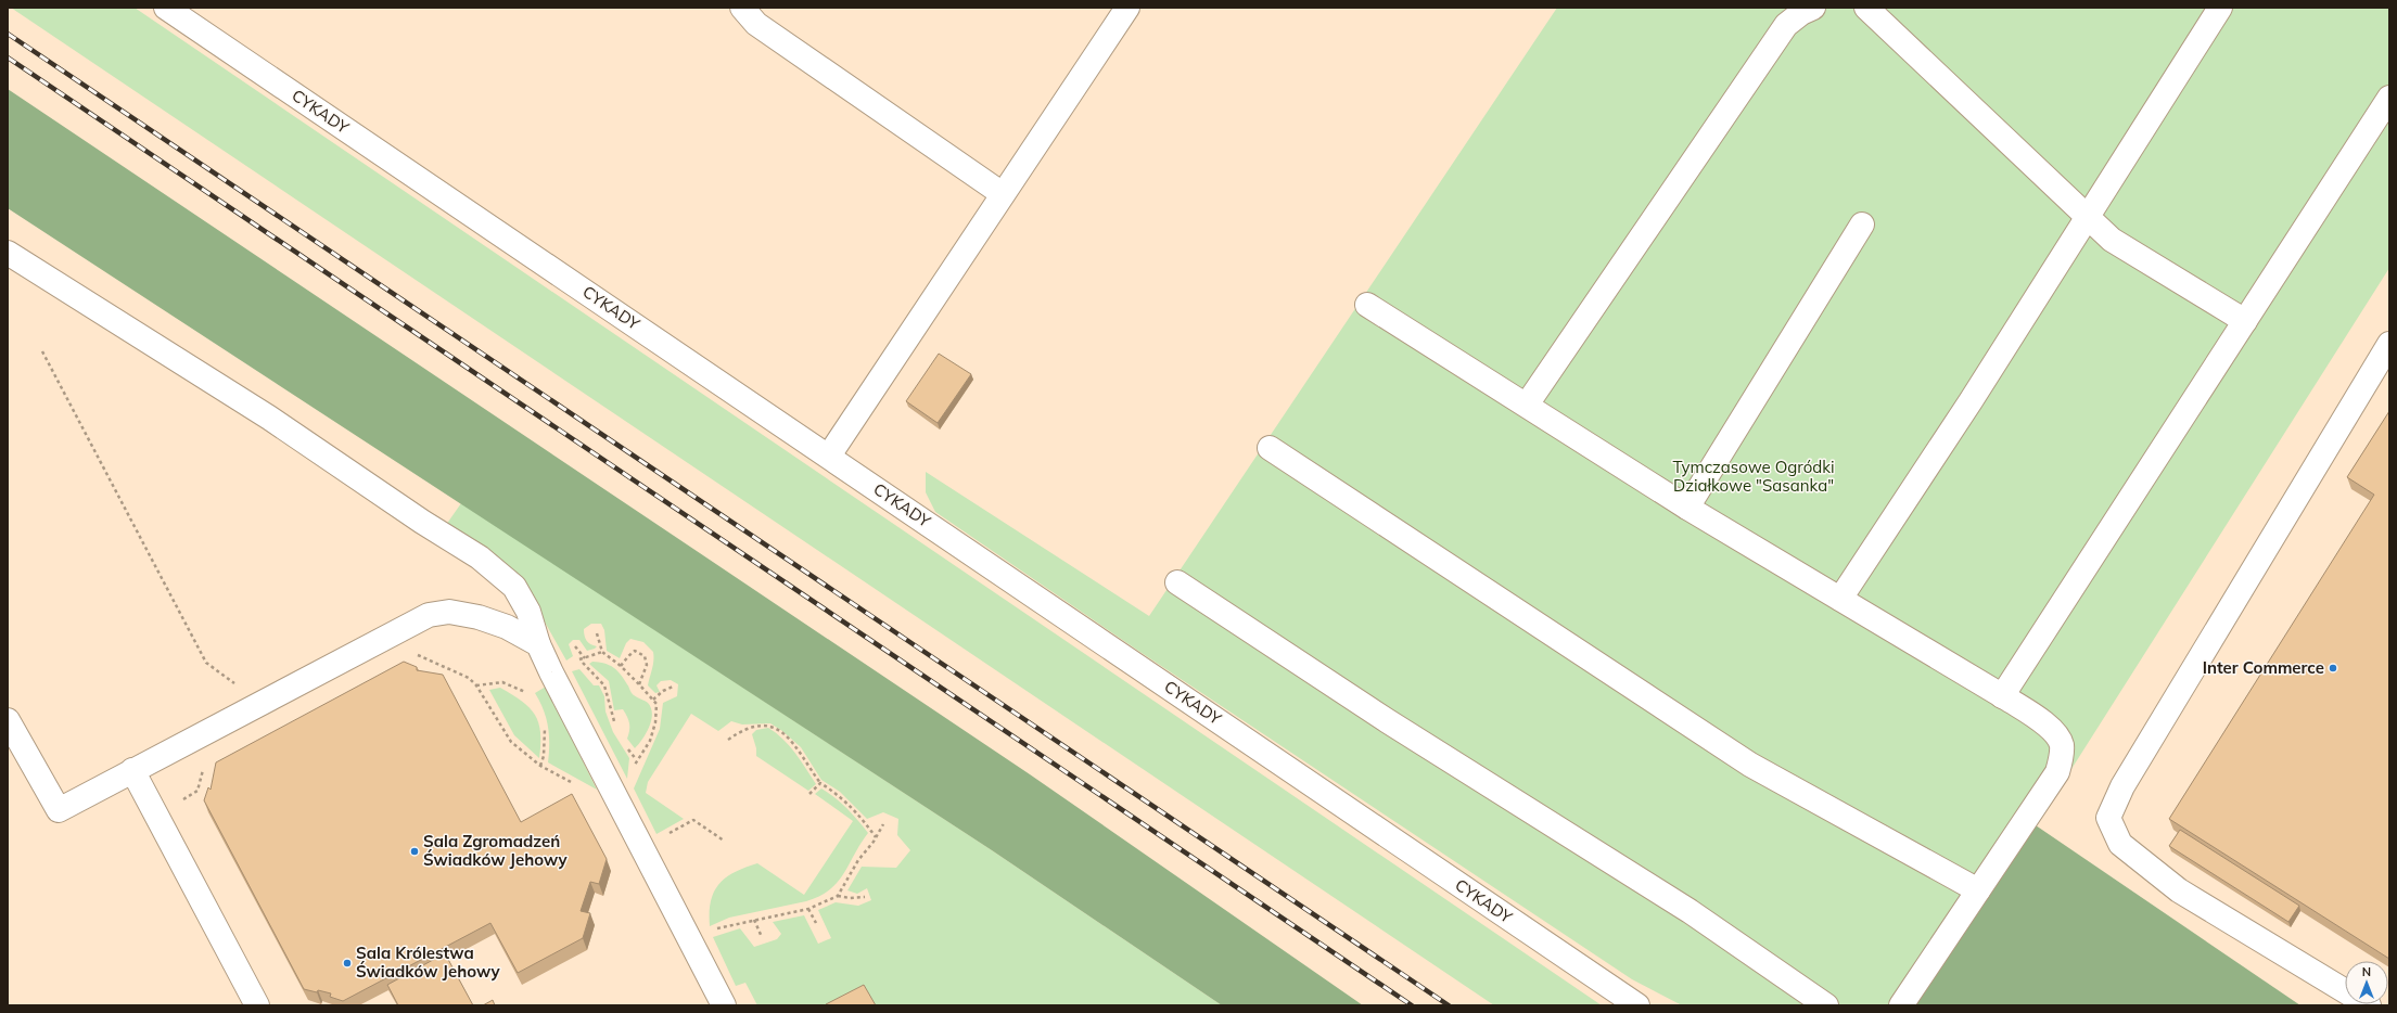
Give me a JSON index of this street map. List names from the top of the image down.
{
  "streets": {
    "lane": ["CYKADY"]
  },
  "parks": ["Tymczasowe Ogródki Działkowe \"Sasanka\""],
  "places": ["Inter Commerce", "Sala Zgromadzeń Świadków Jehowy", "Sala Królestwa Świadków Jehowy"],
  "north": "top"
}
